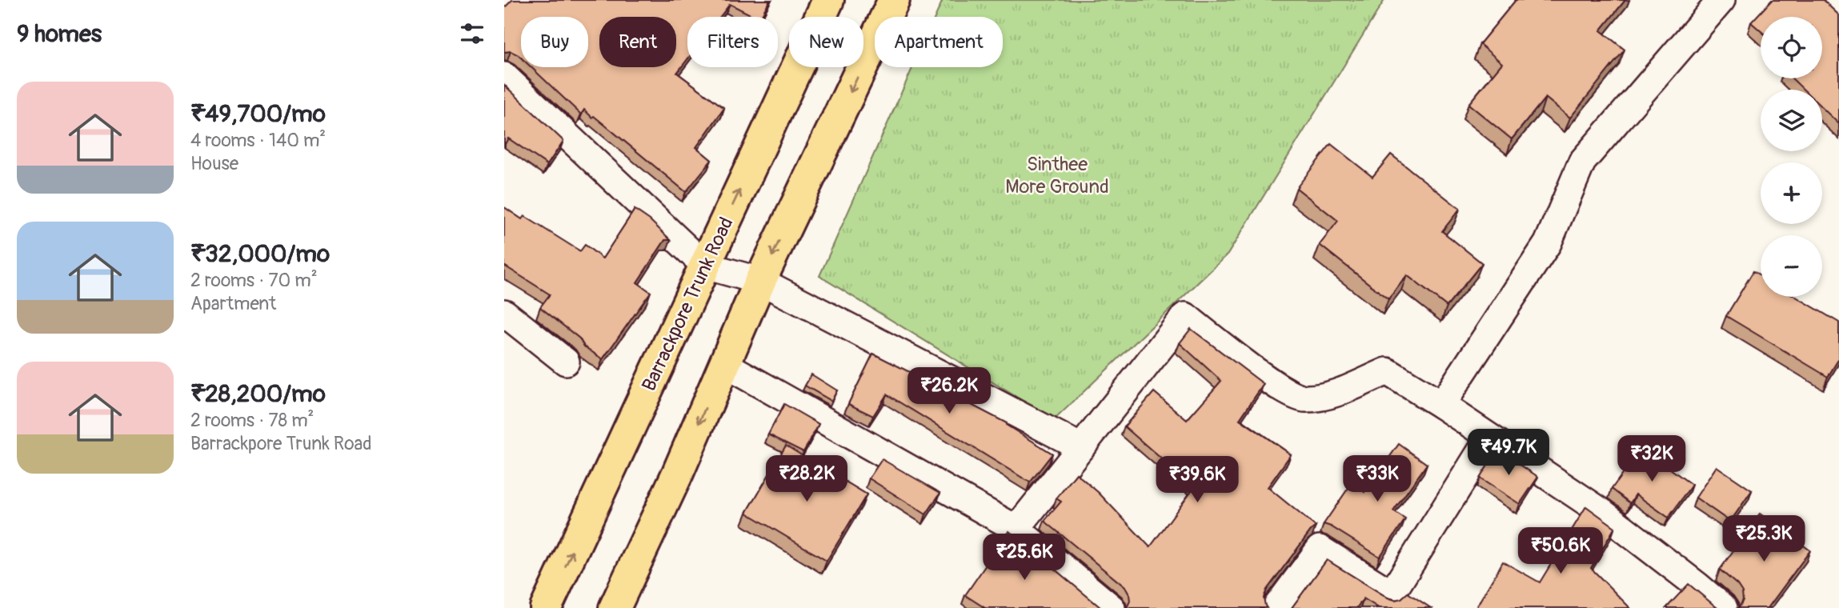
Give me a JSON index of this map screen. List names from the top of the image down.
{
  "streets": {
    "main road": ["Barrackpore Trunk Road"]
  },
  "parks": ["Sinthee More Ground"],
  "page": {
    "heading": "9 homes",
    "map_buttons": ["+", "−"],
    "chip": [
      "Buy",
      "Rent",
      "Filters",
      "New",
      "Apartment"
    ],
    "list": [
      {
        "name": "₹49,700/mo",
        "note": "4 rooms · 140 m² · House"
      },
      {
        "name": "₹32,000/mo",
        "note": "2 rooms · 70 m² · Apartment"
      },
      {
        "name": "₹28,200/mo",
        "note": "2 rooms · 78 m² · Barrackpore Trunk Road"
      }
    ],
    "price": [
      "₹26.2K",
      "₹49.7K",
      "₹32K",
      "₹28.2K",
      "₹33K",
      "₹39.6K",
      "₹25.3K",
      "₹50.6K",
      "₹25.6K"
    ]
  }
}
